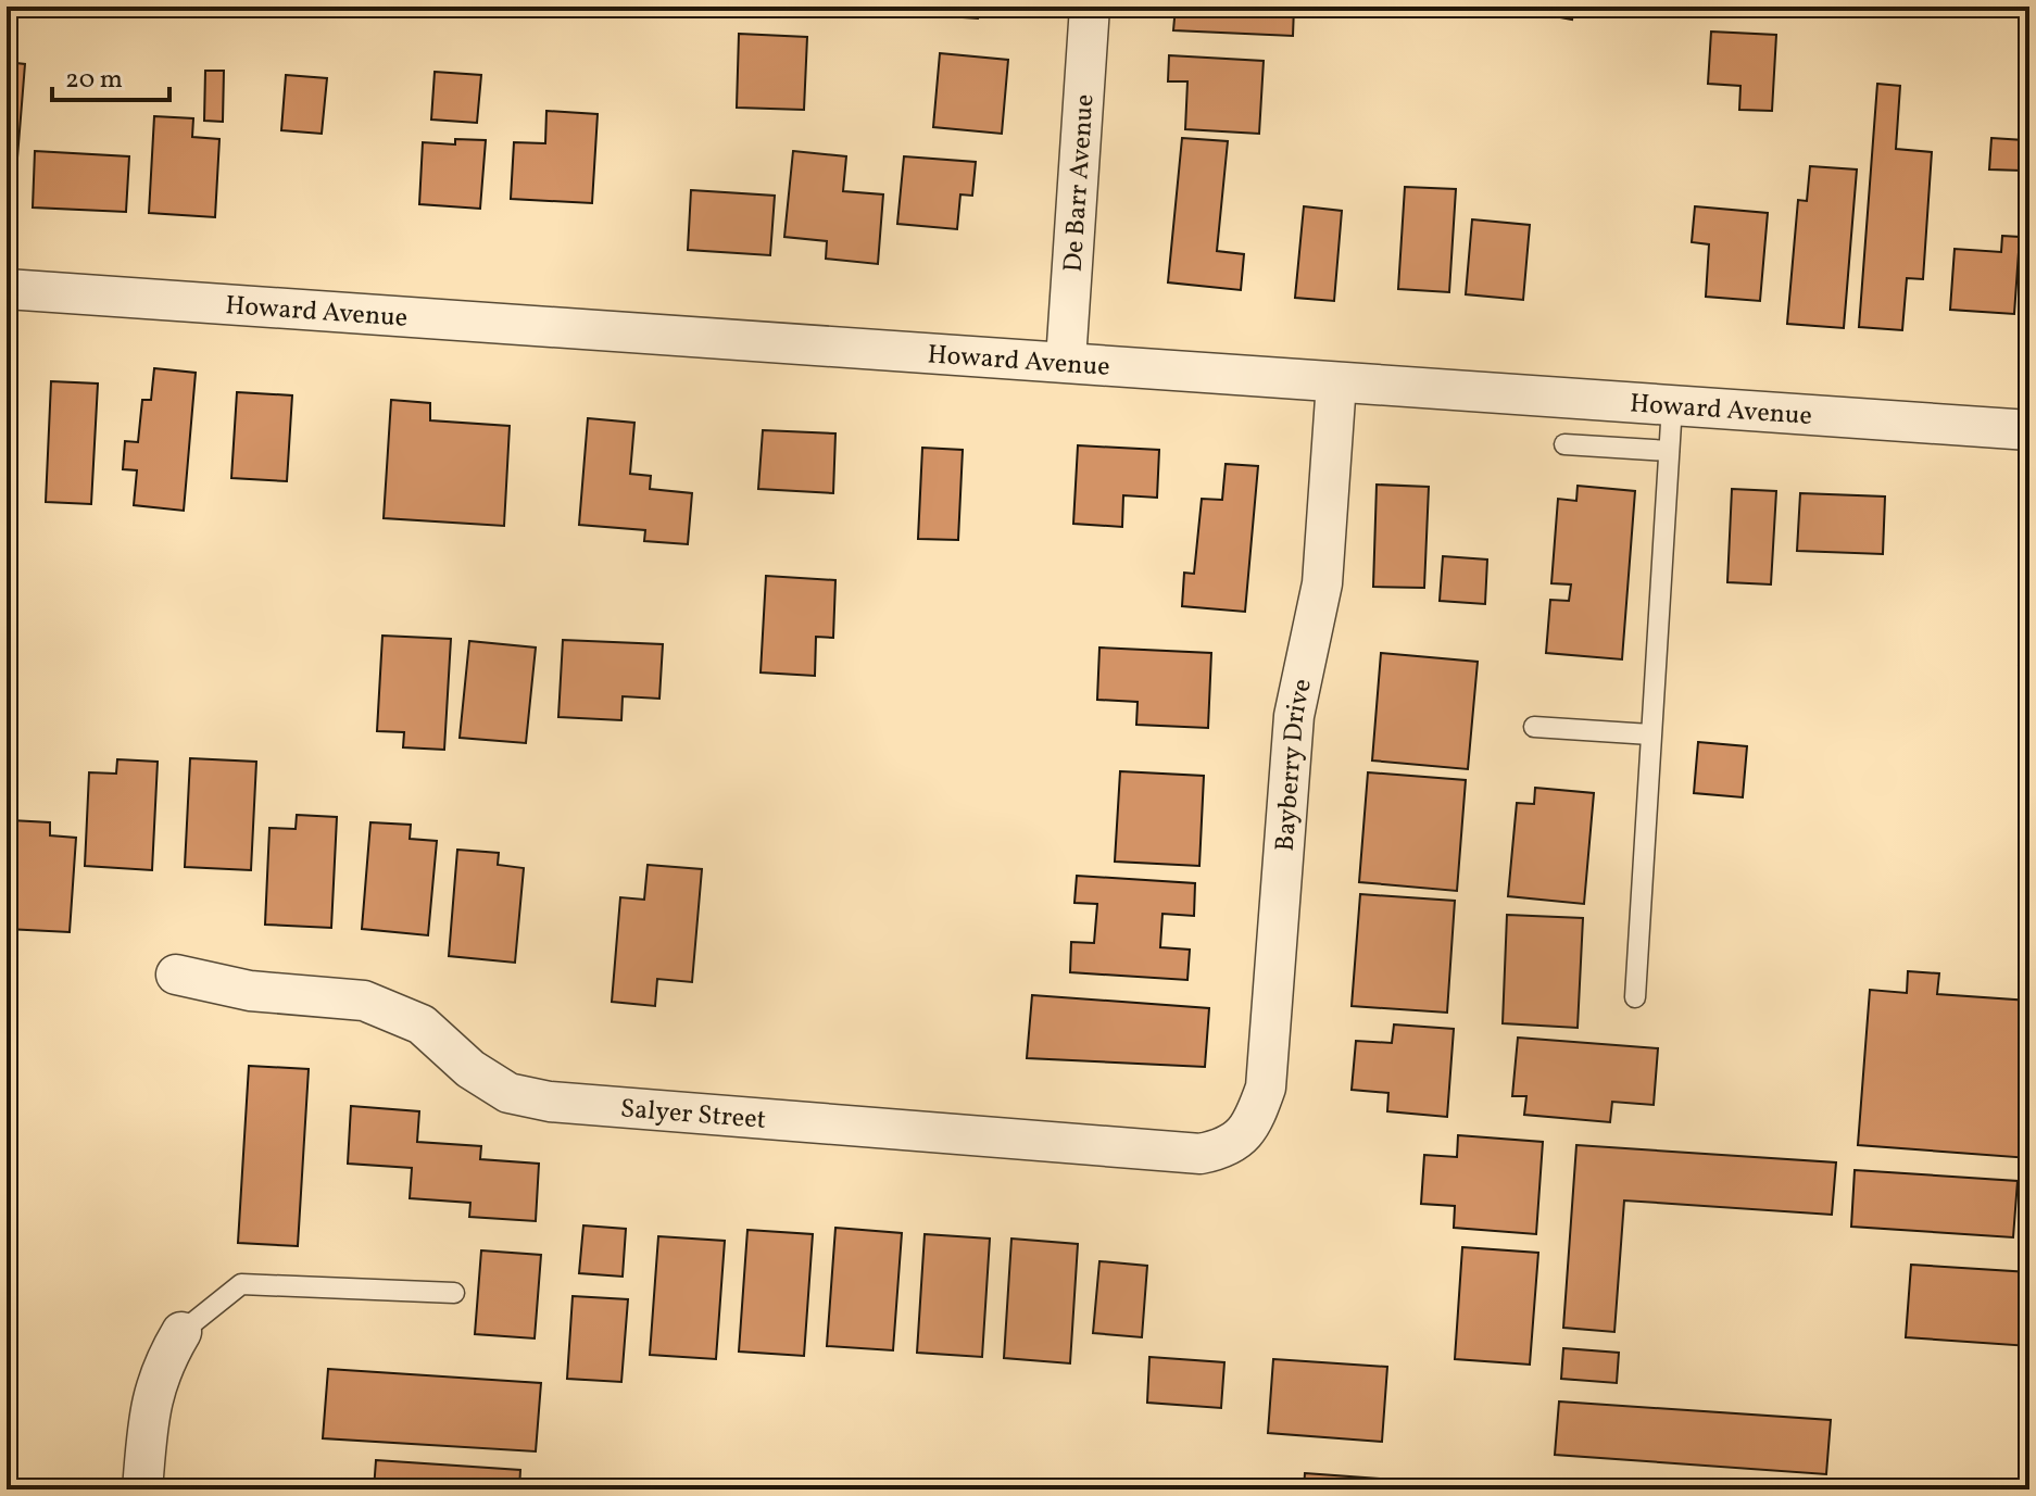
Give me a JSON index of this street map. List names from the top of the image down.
{
  "streets": {
    "street": [
      "De Barr Avenue",
      "Howard Avenue",
      "Bayberry Drive",
      "Salyer Street"
    ]
  },
  "crossings": [
    ["De Barr Avenue", "Howard Avenue"],
    ["Howard Avenue", "Bayberry Drive"],
    ["Bayberry Drive", "Salyer Street"]
  ],
  "scale_bar": "20 m"
}
